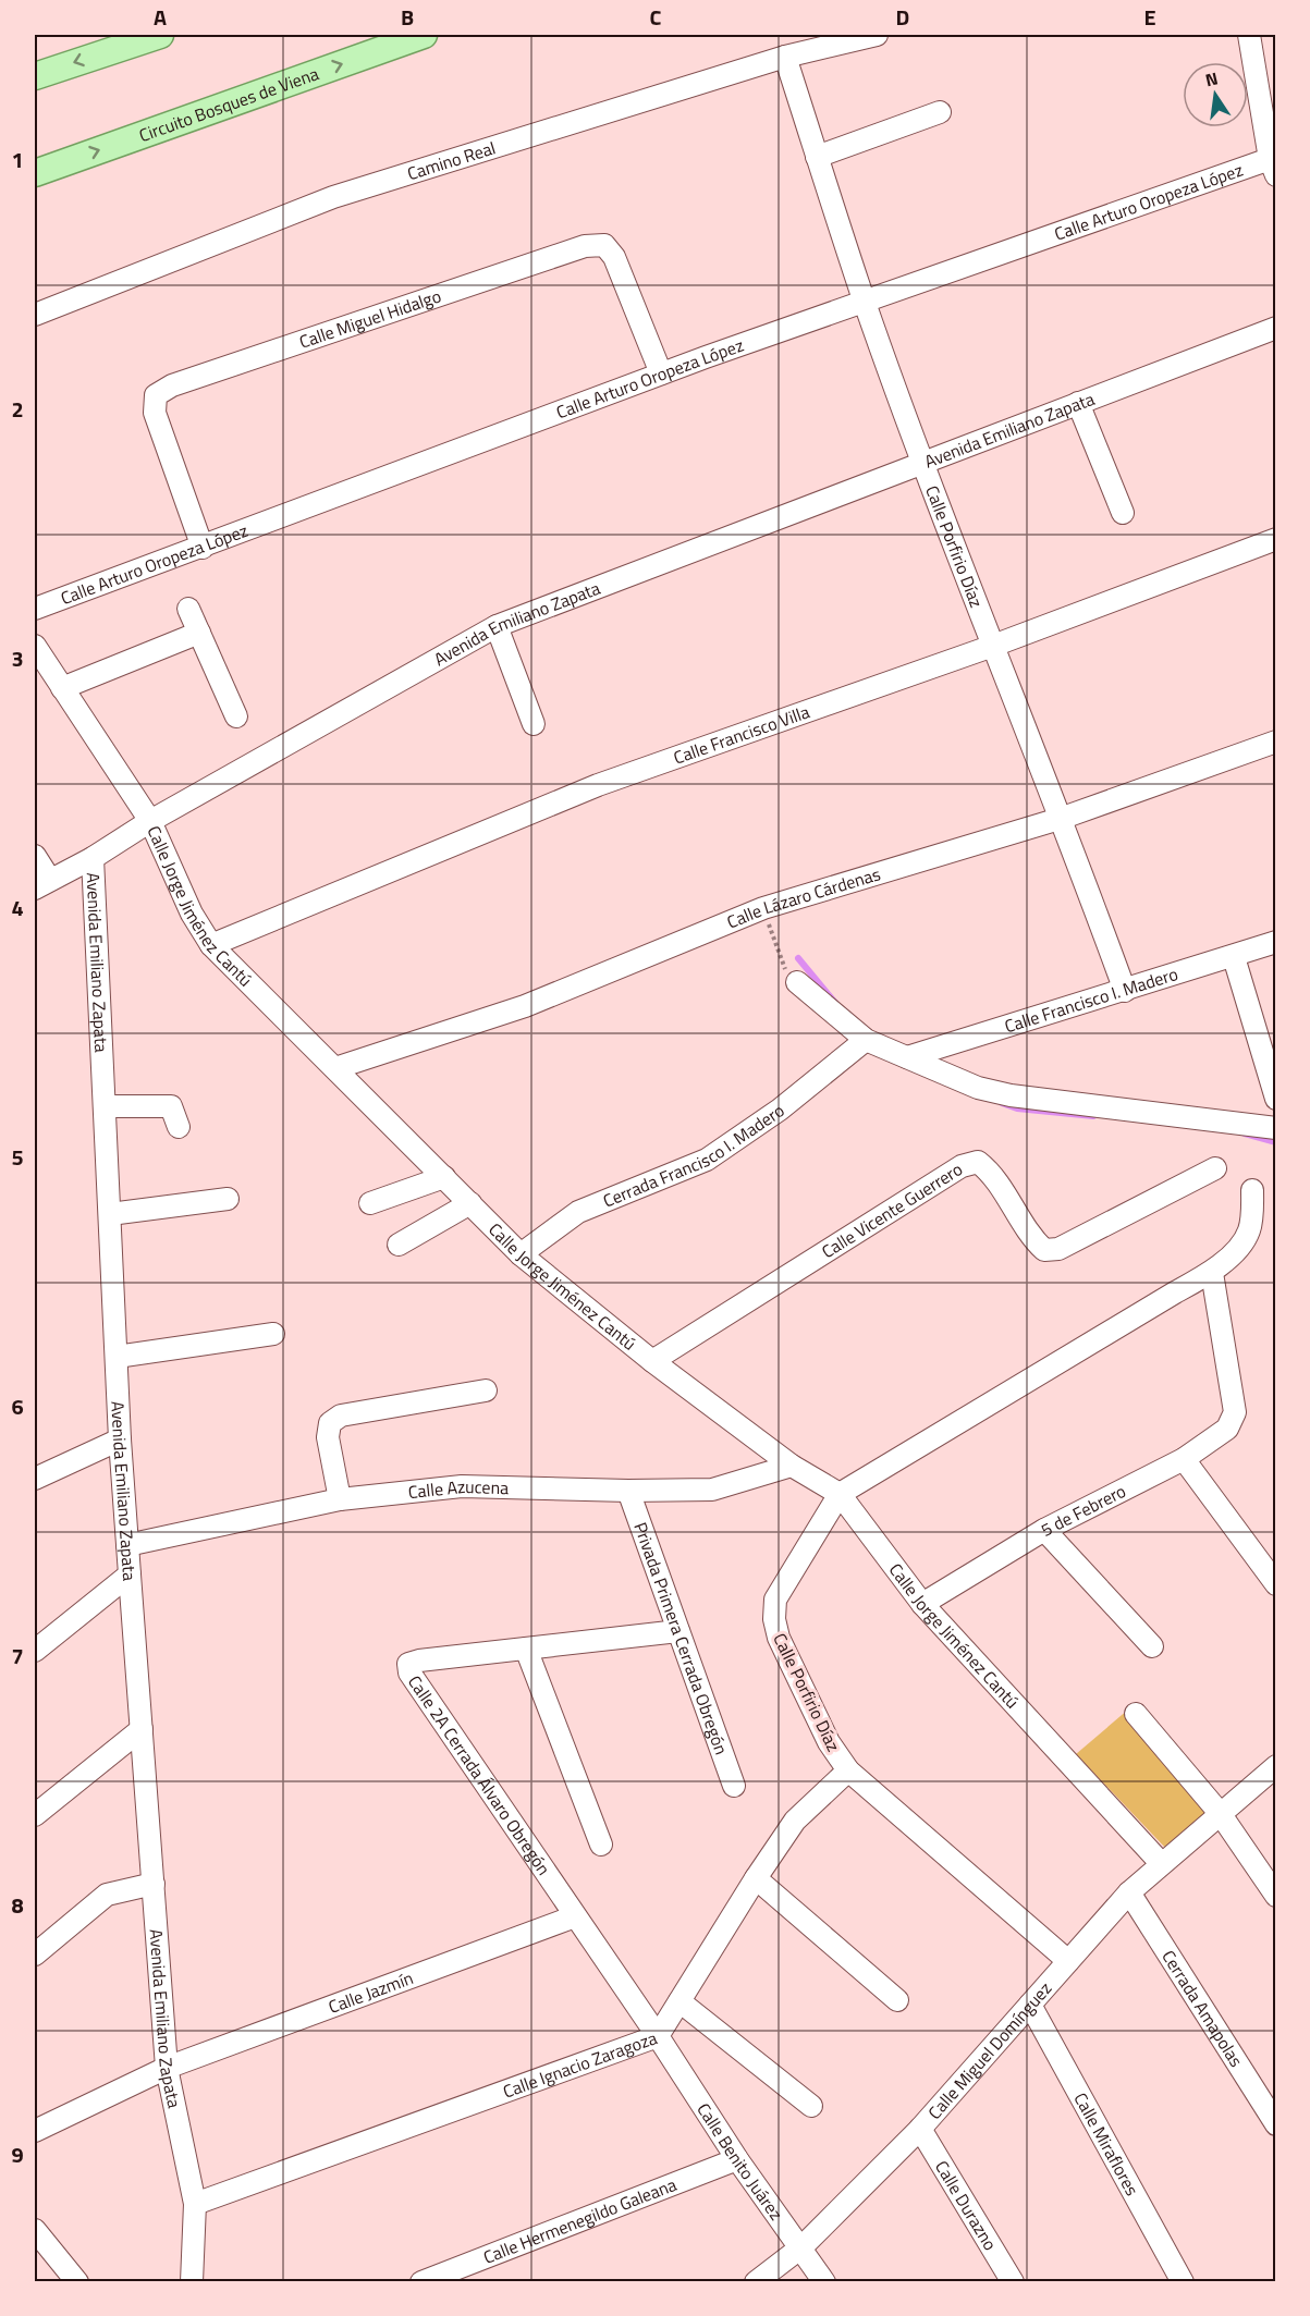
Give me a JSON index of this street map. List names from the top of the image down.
{
  "streets": {
    "main road": ["Circuito Bosques de Viena"],
    "street": [
      "Camino Real",
      "Calle Arturo Oropeza López",
      "Calle Miguel Hidalgo",
      "Avenida Emiliano Zapata",
      "Calle Porfirio Díaz",
      "Calle Francisco Villa",
      "Calle Lázaro Cárdenas",
      "Calle Jorge Jiménez Cantú",
      "Calle Francisco I. Madero",
      "Cerrada Francisco I. Madero",
      "Calle Vicente Guerrero",
      "Calle Azucena",
      "5 de Febrero",
      "Privada Primera Cerrada Obregón",
      "Calle 2A Cerrada Álvaro Obregón",
      "Calle Jazmín",
      "Cerrada Amapolas",
      "Calle Miguel Domínguez",
      "Calle Ignacio Zaragoza",
      "Calle Miraflores",
      "Calle Benito Juárez",
      "Calle Durazno",
      "Calle Hermenegildo Galeana"
    ]
  },
  "crossings": [
    ["Camino Real", "Calle Porfirio Díaz"],
    ["Calle Arturo Oropeza López", "Calle Miguel Hidalgo"],
    ["Calle Arturo Oropeza López", "Calle Porfirio Díaz"],
    ["Avenida Emiliano Zapata", "Calle Porfirio Díaz"],
    ["Avenida Emiliano Zapata", "Calle Jorge Jiménez Cantú"],
    ["Avenida Emiliano Zapata", "Calle Azucena"],
    ["Avenida Emiliano Zapata", "Calle Jazmín"],
    ["Avenida Emiliano Zapata", "Calle Ignacio Zaragoza"],
    ["Calle Porfirio Díaz", "Calle Francisco Villa"],
    ["Calle Porfirio Díaz", "Calle Lázaro Cárdenas"],
    ["Calle Porfirio Díaz", "Calle Jorge Jiménez Cantú"],
    ["Calle Porfirio Díaz", "Calle Francisco I. Madero"],
    ["Calle Porfirio Díaz", "Calle Miguel Domínguez"],
    ["Calle Porfirio Díaz", "Calle Ignacio Zaragoza"],
    ["Calle Francisco Villa", "Calle Jorge Jiménez Cantú"],
    ["Calle Lázaro Cárdenas", "Calle Jorge Jiménez Cantú"],
    ["Calle Jorge Jiménez Cantú", "Cerrada Francisco I. Madero"],
    ["Calle Jorge Jiménez Cantú", "Calle Vicente Guerrero"],
    ["Calle Jorge Jiménez Cantú", "Calle Azucena"],
    ["Calle Jorge Jiménez Cantú", "5 de Febrero"],
    ["Calle Jorge Jiménez Cantú", "Calle Miguel Domínguez"],
    ["Calle Azucena", "Privada Primera Cerrada Obregón"],
    ["Privada Primera Cerrada Obregón", "Calle 2A Cerrada Álvaro Obregón"],
    ["Calle 2A Cerrada Álvaro Obregón", "Calle Jazmín"],
    ["Calle 2A Cerrada Álvaro Obregón", "Calle Benito Juárez"],
    ["Calle Jazmín", "Calle Benito Juárez"],
    ["Cerrada Amapolas", "Calle Miguel Domínguez"],
    ["Calle Miguel Domínguez", "Calle Miraflores"],
    ["Calle Miguel Domínguez", "Calle Benito Juárez"],
    ["Calle Miguel Domínguez", "Calle Durazno"],
    ["Calle Ignacio Zaragoza", "Calle Benito Juárez"],
    ["Calle Benito Juárez", "Calle Hermenegildo Galeana"]
  ],
  "north": "top",
  "grid": {
    "columns": [
      "A",
      "B",
      "C",
      "D",
      "E"
    ],
    "rows": [
      "1",
      "2",
      "3",
      "4",
      "5",
      "6",
      "7",
      "8",
      "9"
    ]
  }
}
